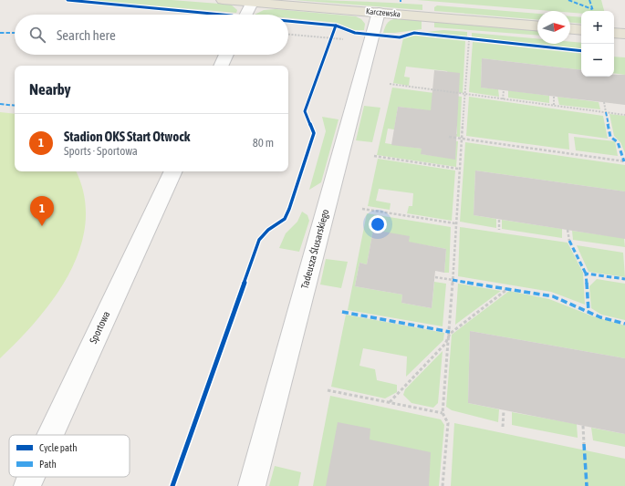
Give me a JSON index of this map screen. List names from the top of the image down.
{
  "streets": {
    "main road": ["Karczewska"],
    "street": ["Tadeusza Ślusarskiego", "Sportowa"]
  },
  "crossings": [
    ["Karczewska", "Tadeusza Ślusarskiego"]
  ],
  "legend": ["Cycle path", "Path"],
  "north": "right",
  "page": {
    "map_buttons": ["+", "−"],
    "search": "Search here",
    "heading": "Nearby",
    "list": [
      {
        "mark": "1",
        "name": "Stadion OKS Start Otwock",
        "note": "Sports · Sportowa",
        "value": "80 m"
      }
    ],
    "pins": "1"
  }
}
